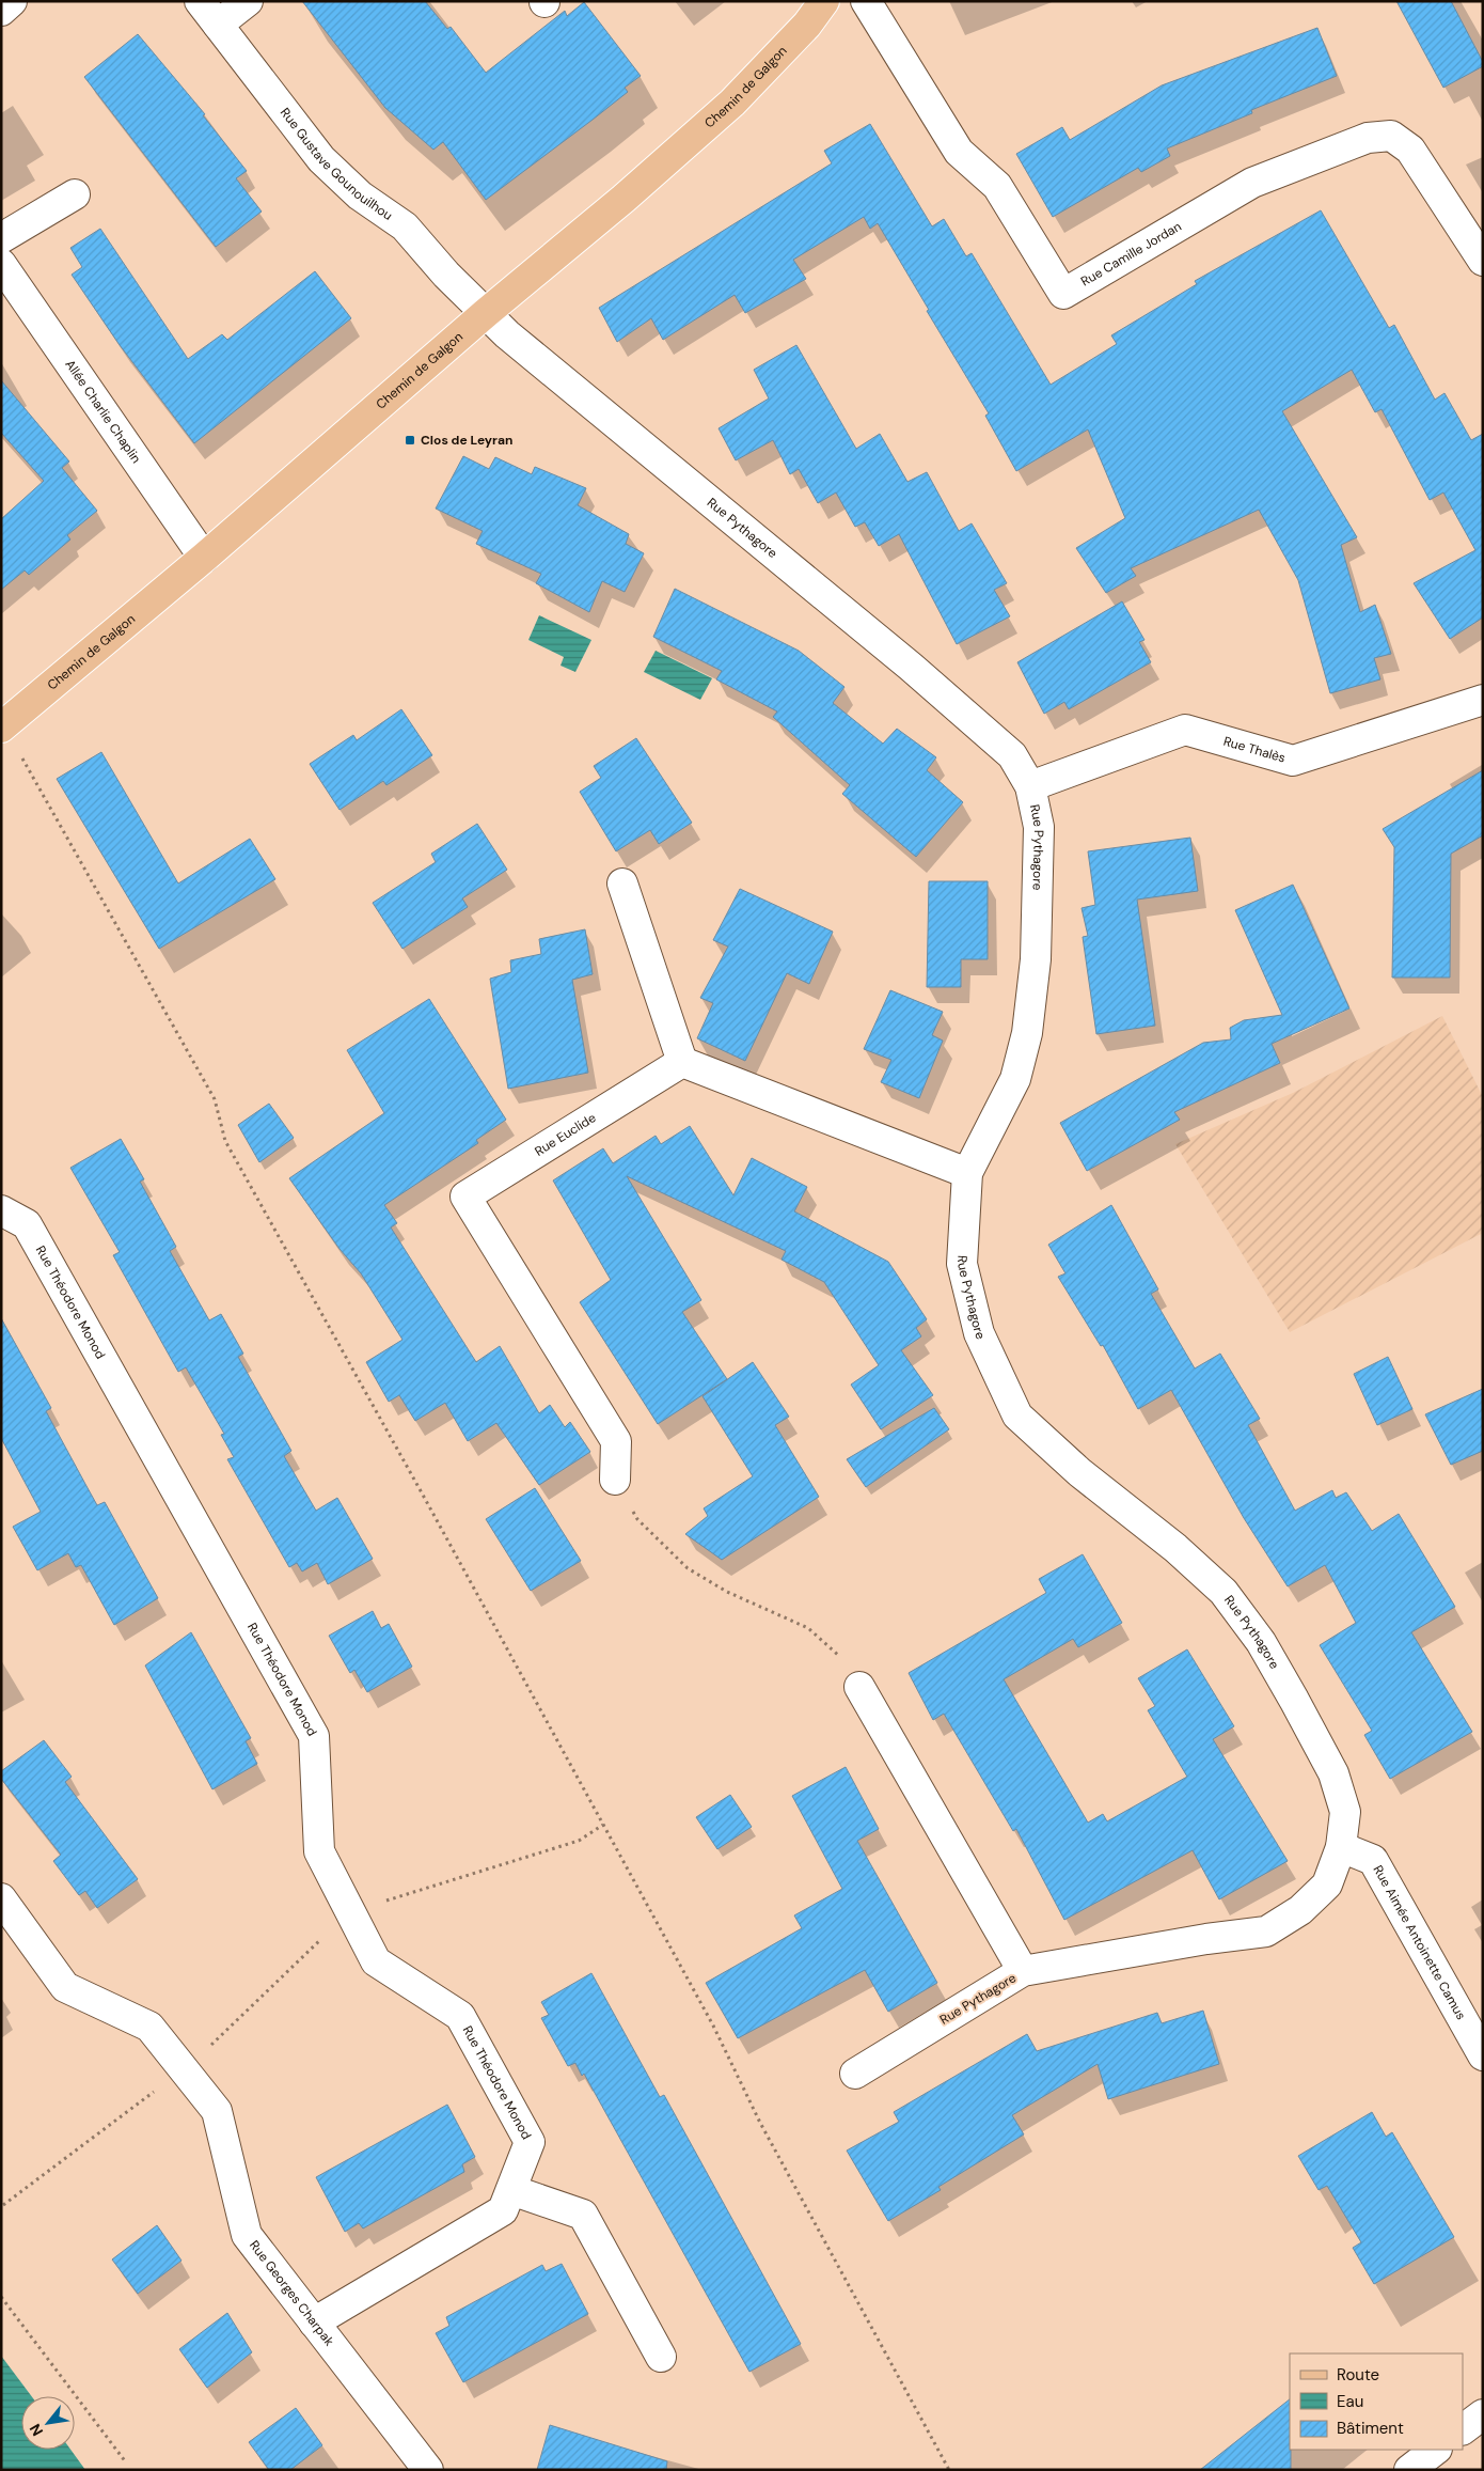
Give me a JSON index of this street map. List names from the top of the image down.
{
  "streets": {
    "main road": ["Chemin de Galgon"],
    "street": [
      "Rue Gustave Gounouilhou",
      "Rue Camille Jordan",
      "Allée Charlie Chaplin",
      "Rue Pythagore",
      "Rue Thalès",
      "Rue Euclide",
      "Rue Théodore Monod",
      "Rue Aimée Antoinette Camus",
      "Rue Georges Charpak"
    ]
  },
  "crossings": [
    ["Chemin de Galgon", "Rue Gustave Gounouilhou"],
    ["Chemin de Galgon", "Allée Charlie Chaplin"],
    ["Chemin de Galgon", "Rue Pythagore"],
    ["Rue Gustave Gounouilhou", "Rue Pythagore"],
    ["Rue Pythagore", "Rue Thalès"],
    ["Rue Pythagore", "Rue Aimée Antoinette Camus"],
    ["Rue Théodore Monod", "Rue Georges Charpak"]
  ],
  "places": {
    "transit": ["Clos de Leyran"]
  },
  "legend": ["Route", "Eau", "Bâtiment"],
  "north": "bottom left"
}
